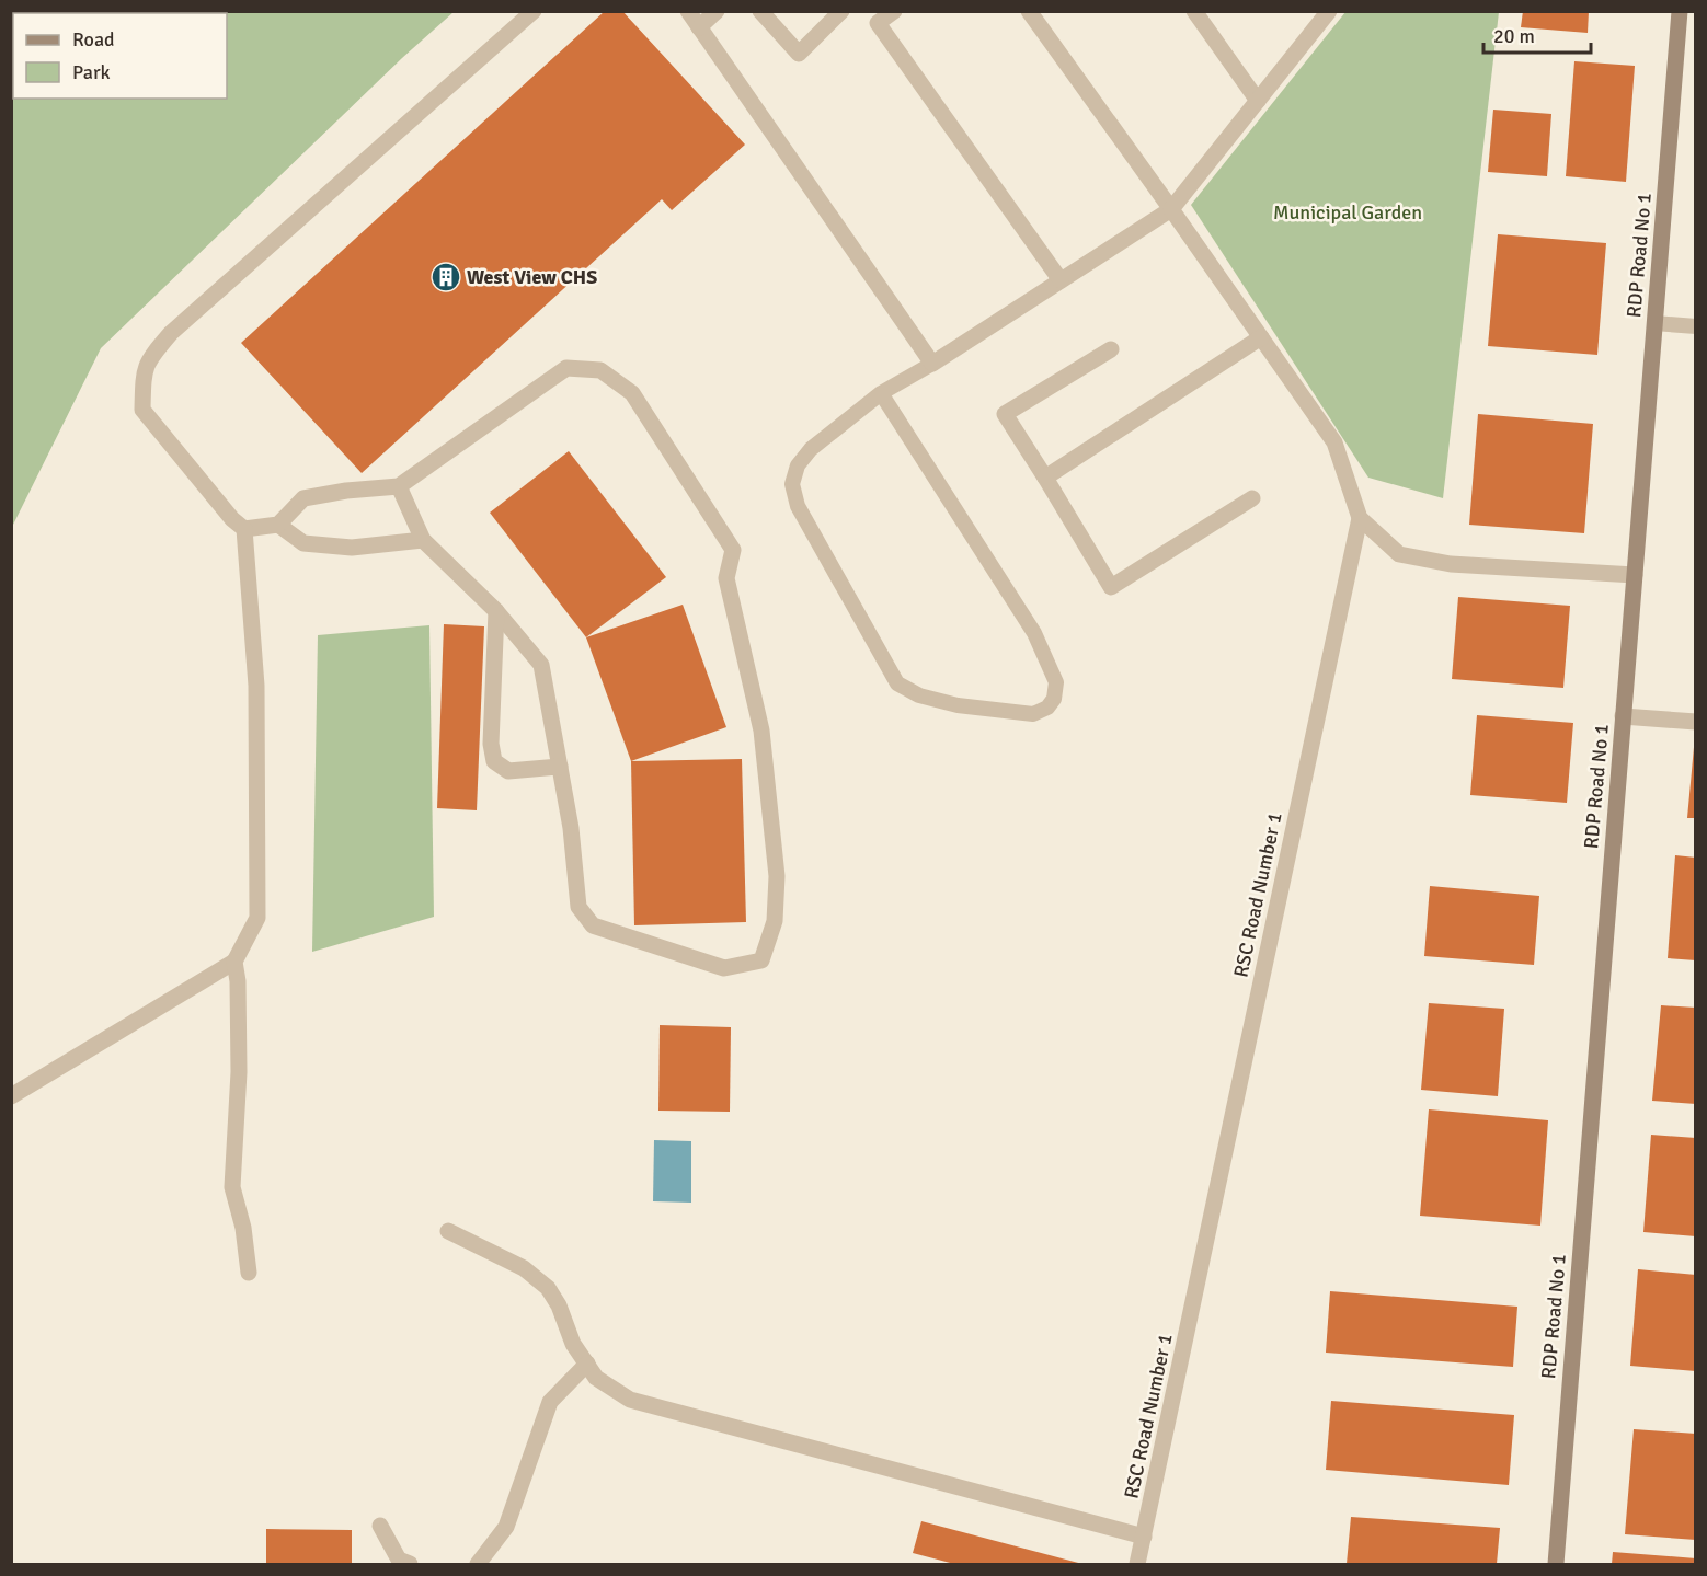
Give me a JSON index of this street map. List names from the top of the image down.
{
  "streets": {
    "street": ["RDP Road No 1", "RSC Road Number 1"]
  },
  "parks": ["Municipal Garden"],
  "places": {
    "building": ["West View CHS"]
  },
  "legend": ["Road", "Park"],
  "scale_bar": "20 m"
}
